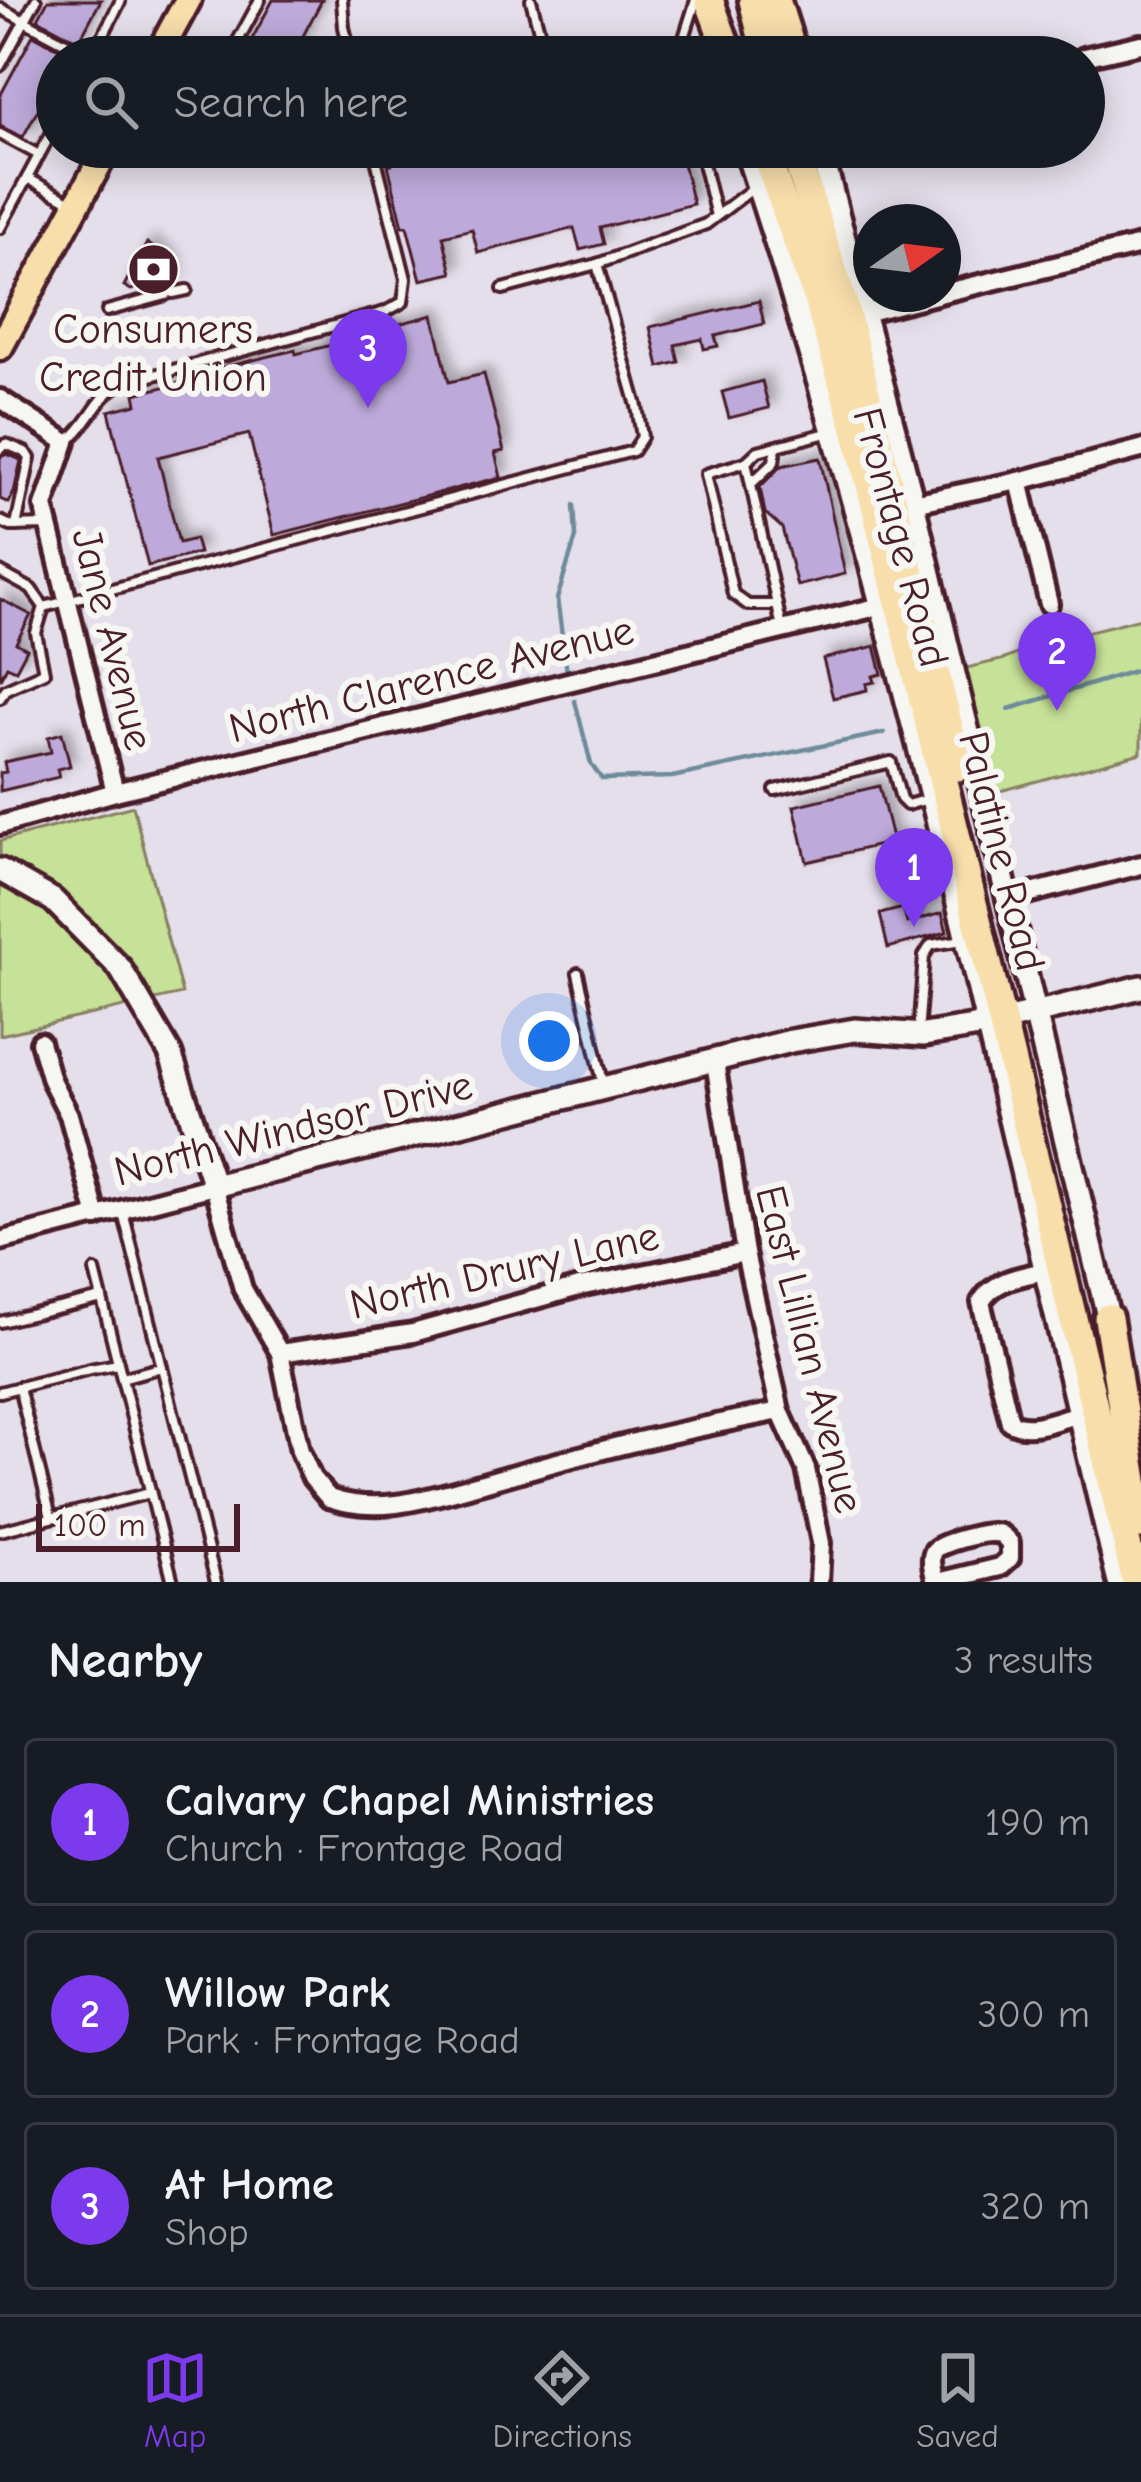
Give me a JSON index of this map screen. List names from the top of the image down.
{
  "streets": {
    "highway": ["Palatine Road"],
    "street": [
      "Frontage Road",
      "Jane Avenue",
      "North Clarence Avenue",
      "North Windsor Drive",
      "North Drury Lane",
      "East Lillian Avenue"
    ]
  },
  "crossings": [
    ["Frontage Road", "North Clarence Avenue"],
    ["Frontage Road", "Palatine Road"],
    ["Frontage Road", "North Windsor Drive"],
    ["Jane Avenue", "North Clarence Avenue"],
    ["Palatine Road", "North Windsor Drive"],
    ["North Windsor Drive", "East Lillian Avenue"],
    ["North Drury Lane", "East Lillian Avenue"]
  ],
  "places": {
    "bank": ["Consumers Credit Union"]
  },
  "scale_bar": "100 m",
  "north": "right",
  "page": {
    "search": "Search here",
    "pins": ["3", "2", "1"],
    "scale": "100 m",
    "heading": ["Nearby", "3 results"],
    "list": [
      {
        "mark": "1",
        "name": "Calvary Chapel Ministries",
        "note": "Church · Frontage Road",
        "value": "190 m"
      },
      {
        "mark": "2",
        "name": "Willow Park",
        "note": "Park · Frontage Road",
        "value": "300 m"
      },
      {
        "mark": "3",
        "name": "At Home",
        "note": "Shop",
        "value": "320 m"
      }
    ],
    "nav": ["Map", "Directions", "Saved"]
  }
}
